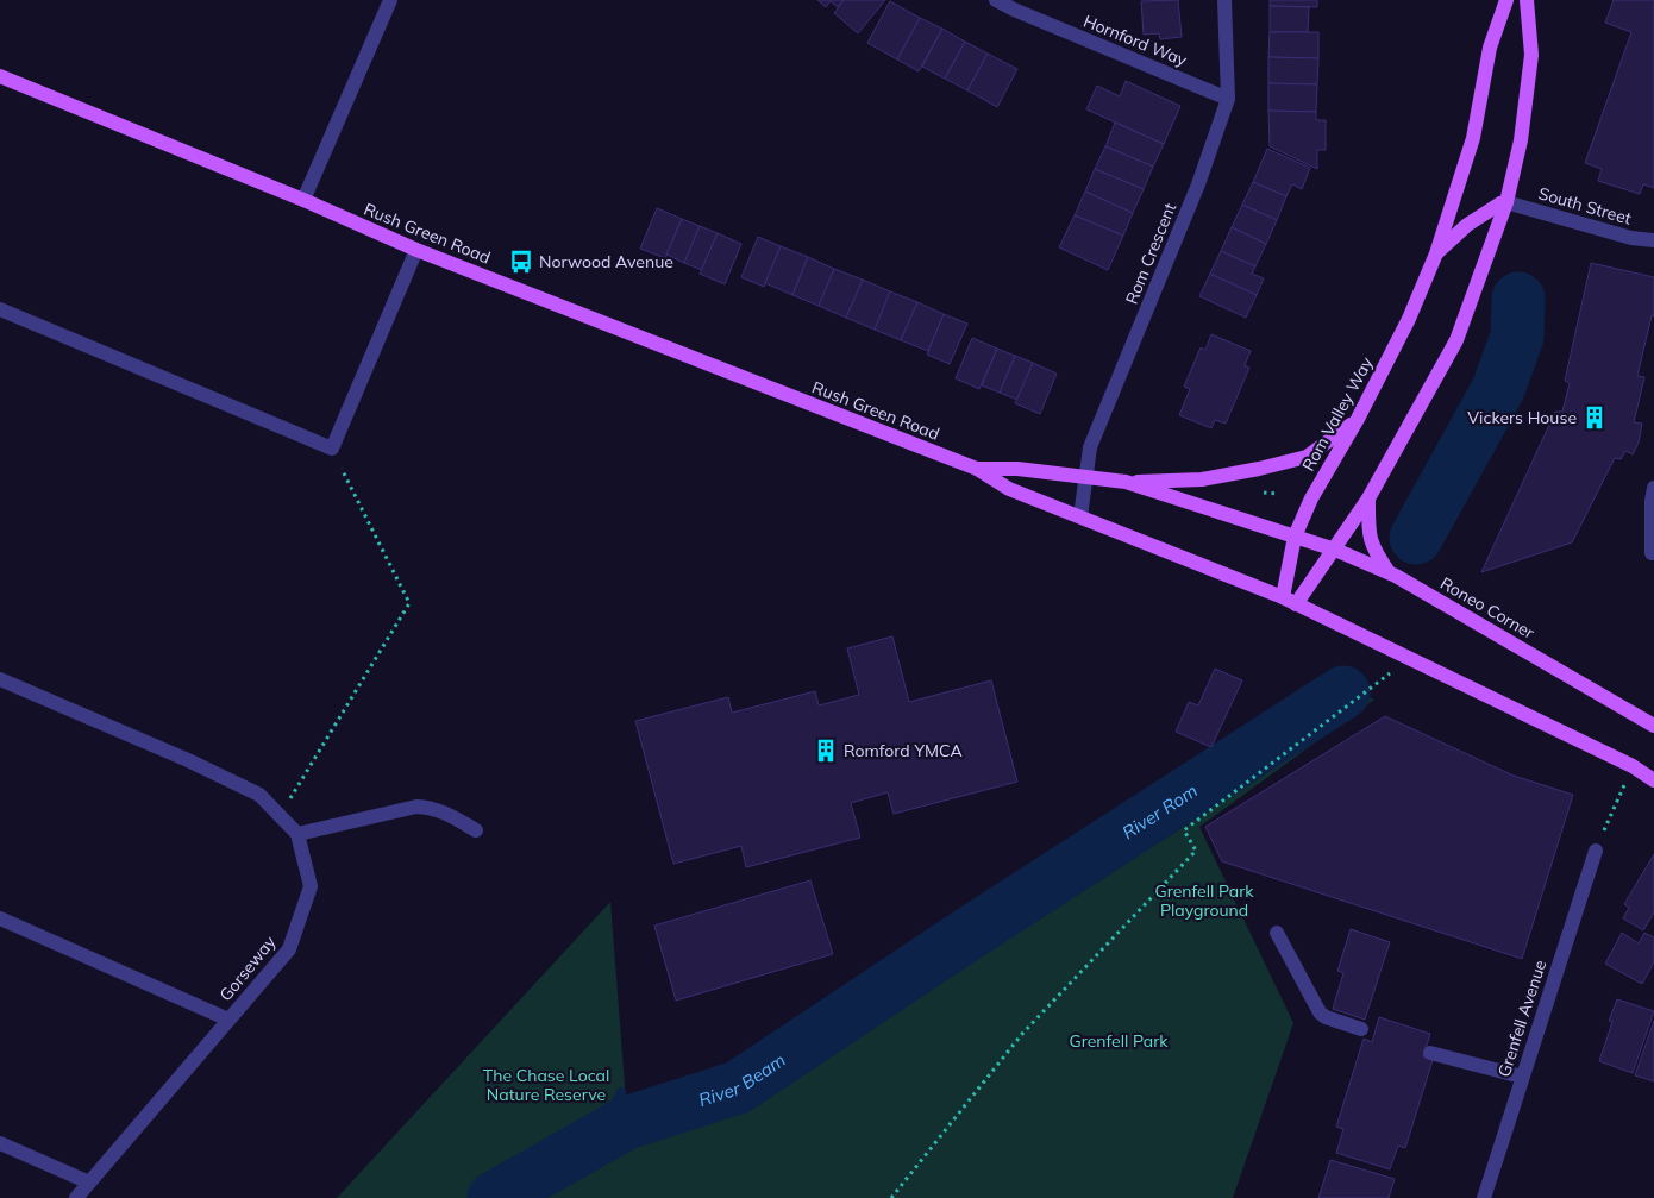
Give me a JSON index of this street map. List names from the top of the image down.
{
  "streets": {
    "main road": ["Rush Green Road", "Rom Valley Way", "Roneo Corner"],
    "street": [
      "Hornford Way",
      "South Street",
      "Rom Crescent",
      "Gorseway",
      "Grenfell Avenue"
    ]
  },
  "crossings": [
    ["Hornford Way", "Rom Crescent"],
    ["South Street", "Rom Valley Way"],
    ["Rush Green Road", "Rom Crescent"],
    ["Rush Green Road", "Rom Valley Way"],
    ["Rush Green Road", "Roneo Corner"],
    ["Rom Valley Way", "Roneo Corner"]
  ],
  "water": ["River Rom", "River Beam"],
  "parks": ["Grenfell Park Playground", "Grenfell Park", "The Chase Local Nature Reserve"],
  "places": {
    "bus stop": ["Norwood Avenue"],
    "building": ["Vickers House", "Romford YMCA"]
  }
}
